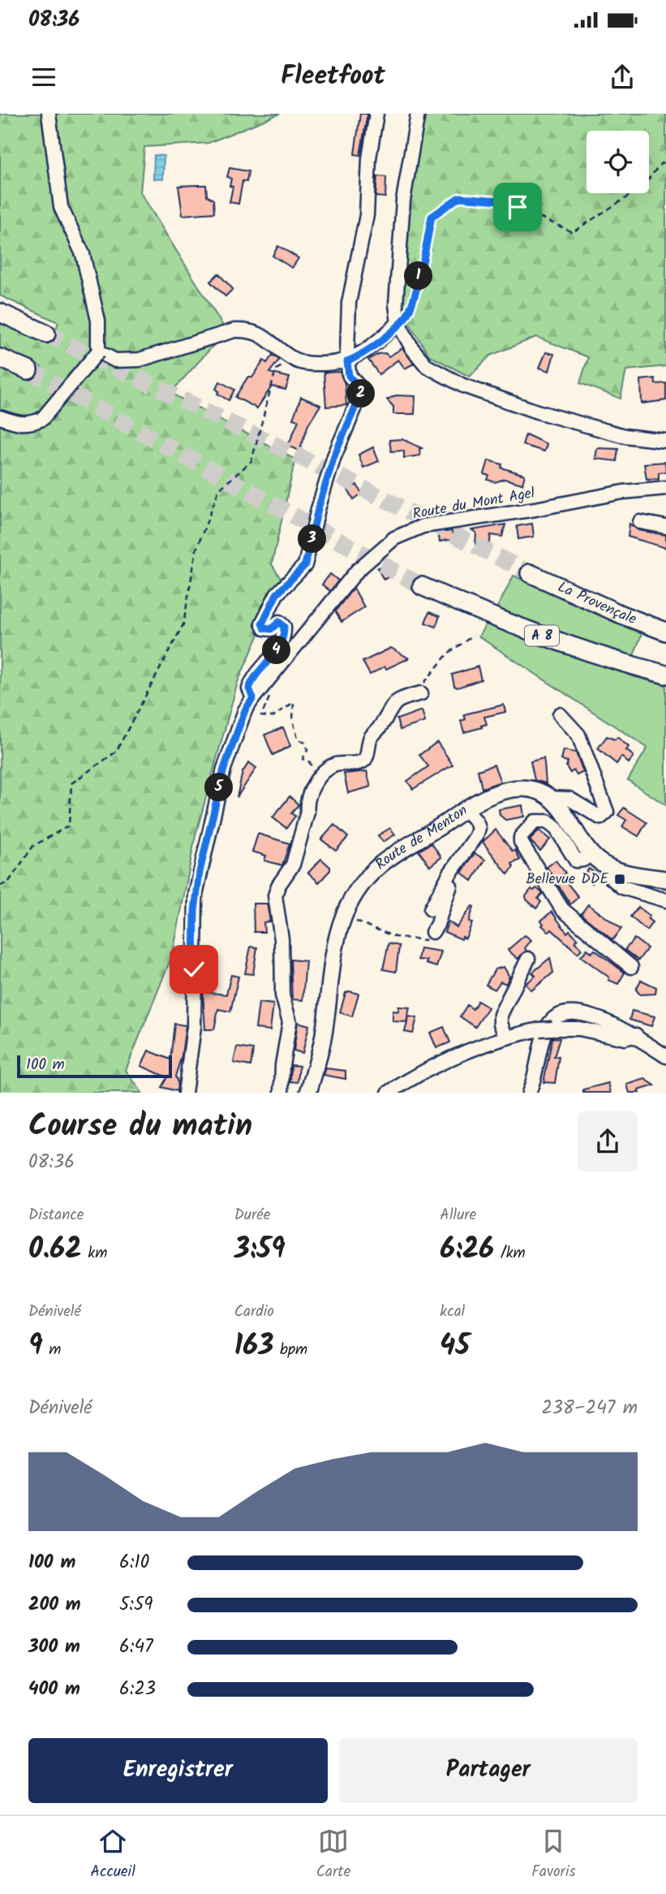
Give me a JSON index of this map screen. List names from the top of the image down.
{
  "streets": {
    "highway": ["La Provençale", "A 8"],
    "main road": ["Route de Menton"],
    "street": ["Route du Mont Agel"]
  },
  "places": {
    "transit": ["Bellevue DDE"]
  },
  "scale_bar": "100 m",
  "page": {
    "status": "08:36",
    "header": "Fleetfoot",
    "pins": [
      "1",
      "2",
      "3",
      "4",
      "5"
    ],
    "scale": "100 m",
    "heading": ["Course du matin", "08:36"],
    "stats": [
      ["Distance", "0.62 km"],
      ["Durée", "3:59"],
      ["Allure", "6:26 /km"],
      ["Dénivelé", "9 m"],
      ["Cardio", "163 bpm"],
      ["kcal", "45"]
    ],
    "chart": ["Dénivelé", "238–247 m"],
    "list": [
      {
        "name": "100 m",
        "note": "6:10"
      },
      {
        "name": "200 m",
        "note": "5:59"
      },
      {
        "name": "300 m",
        "note": "6:47"
      },
      {
        "name": "400 m",
        "note": "6:23"
      }
    ],
    "buttons": ["Enregistrer", "Partager"],
    "tabs": ["Accueil", "Carte", "Favoris"]
  }
}
